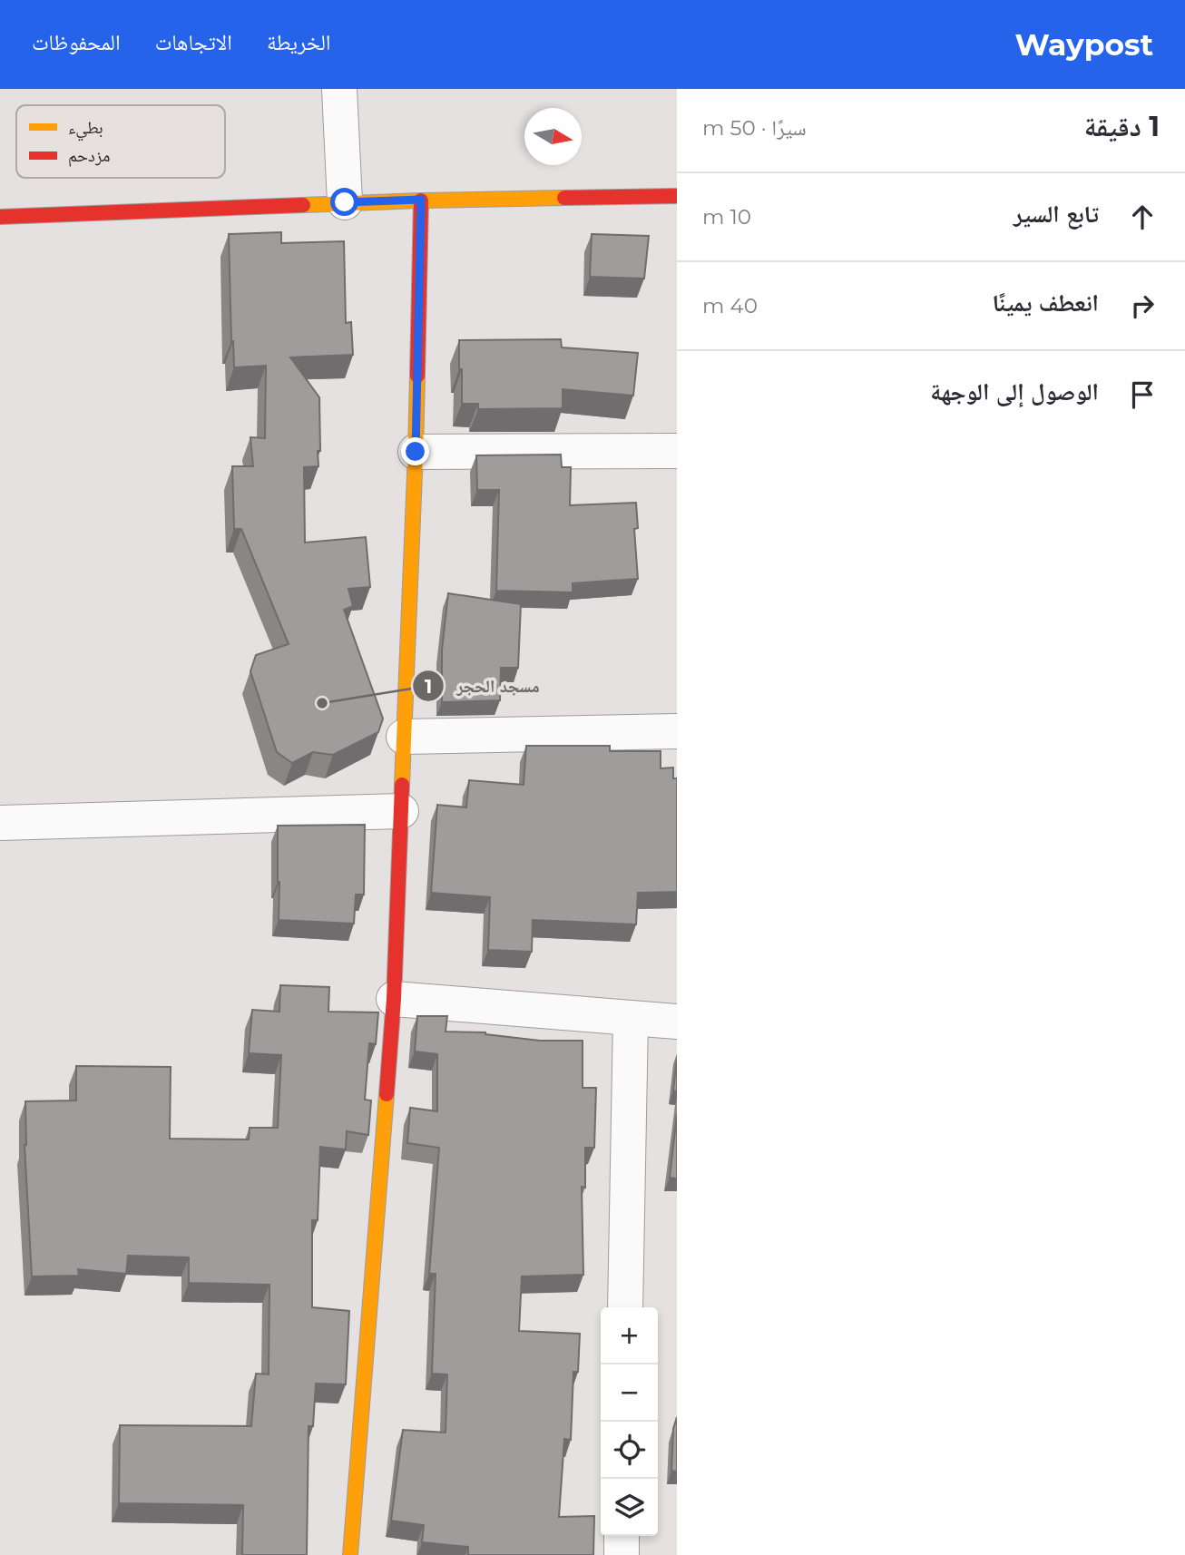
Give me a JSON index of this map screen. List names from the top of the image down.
{
  "places": ["مسجد الحجر"],
  "legend": ["بطيء", "مزدحم"],
  "north": "right",
  "page": {
    "header": "Waypost",
    "nav": ["الخريطة", "الاتجاهات", "المحفوظات"],
    "heading": ["1 دقيقة", "سيرًا · 50 m"],
    "list": [
      ["تابع السير", "10 m"],
      ["انعطف يمينًا", "40 m"],
      "الوصول إلى الوجهة"
    ],
    "map_buttons": ["+", "−"]
  }
}
